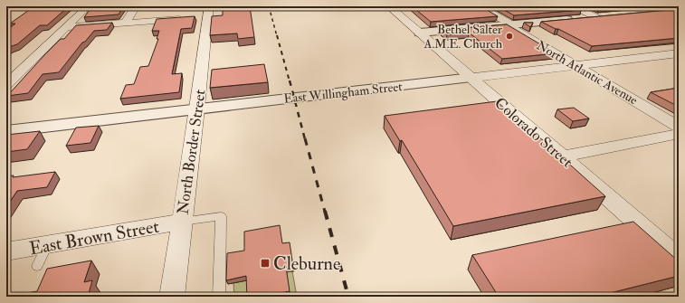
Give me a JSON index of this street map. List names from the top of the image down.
{
  "streets": {
    "street": [
      "North Atlantic Avenue",
      "East Willingham Street",
      "Colorado Street",
      "North Border Street",
      "East Brown Street"
    ]
  },
  "crossings": [
    ["North Atlantic Avenue", "East Willingham Street"],
    ["East Willingham Street", "Colorado Street"],
    ["East Willingham Street", "North Border Street"],
    ["North Border Street", "East Brown Street"]
  ],
  "places": {
    "other": ["Bethel Salter A.M.E. Church"],
    "transit": ["Cleburne"]
  }
}
